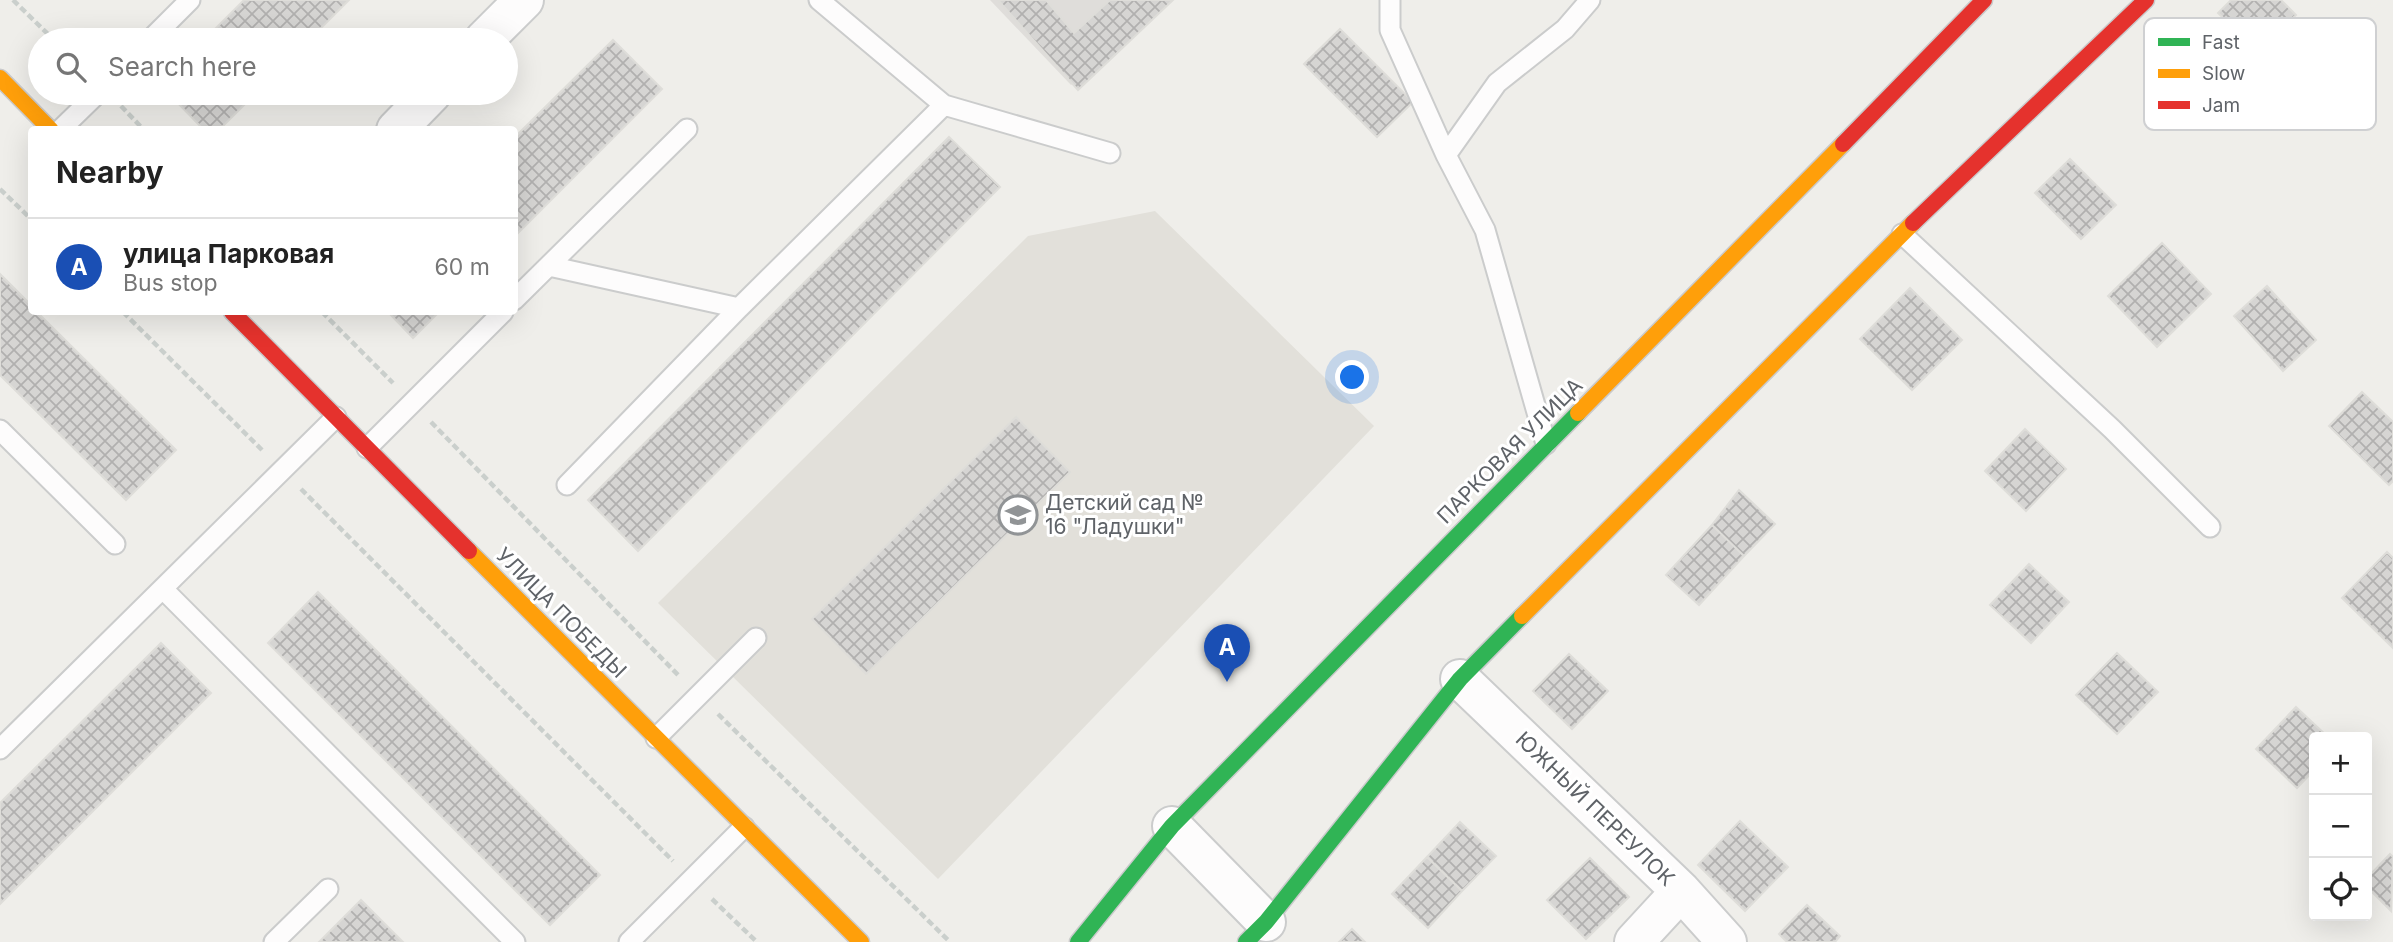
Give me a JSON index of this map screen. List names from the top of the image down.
{
  "streets": {
    "street": ["ПАРКОВАЯ УЛИЦА", "УЛИЦА ПОБЕДЫ", "ЮЖНЫЙ ПЕРЕУЛОК"]
  },
  "places": {
    "school or university": ["Детский сад № 16 \"Ладушки\""]
  },
  "legend": ["Fast", "Slow", "Jam"],
  "page": {
    "search": "Search here",
    "heading": "Nearby",
    "list": [
      {
        "mark": "A",
        "name": "улица Парковая",
        "note": "Bus stop",
        "value": "60 m"
      }
    ],
    "pins": "A",
    "map_buttons": ["+", "−"]
  }
}
